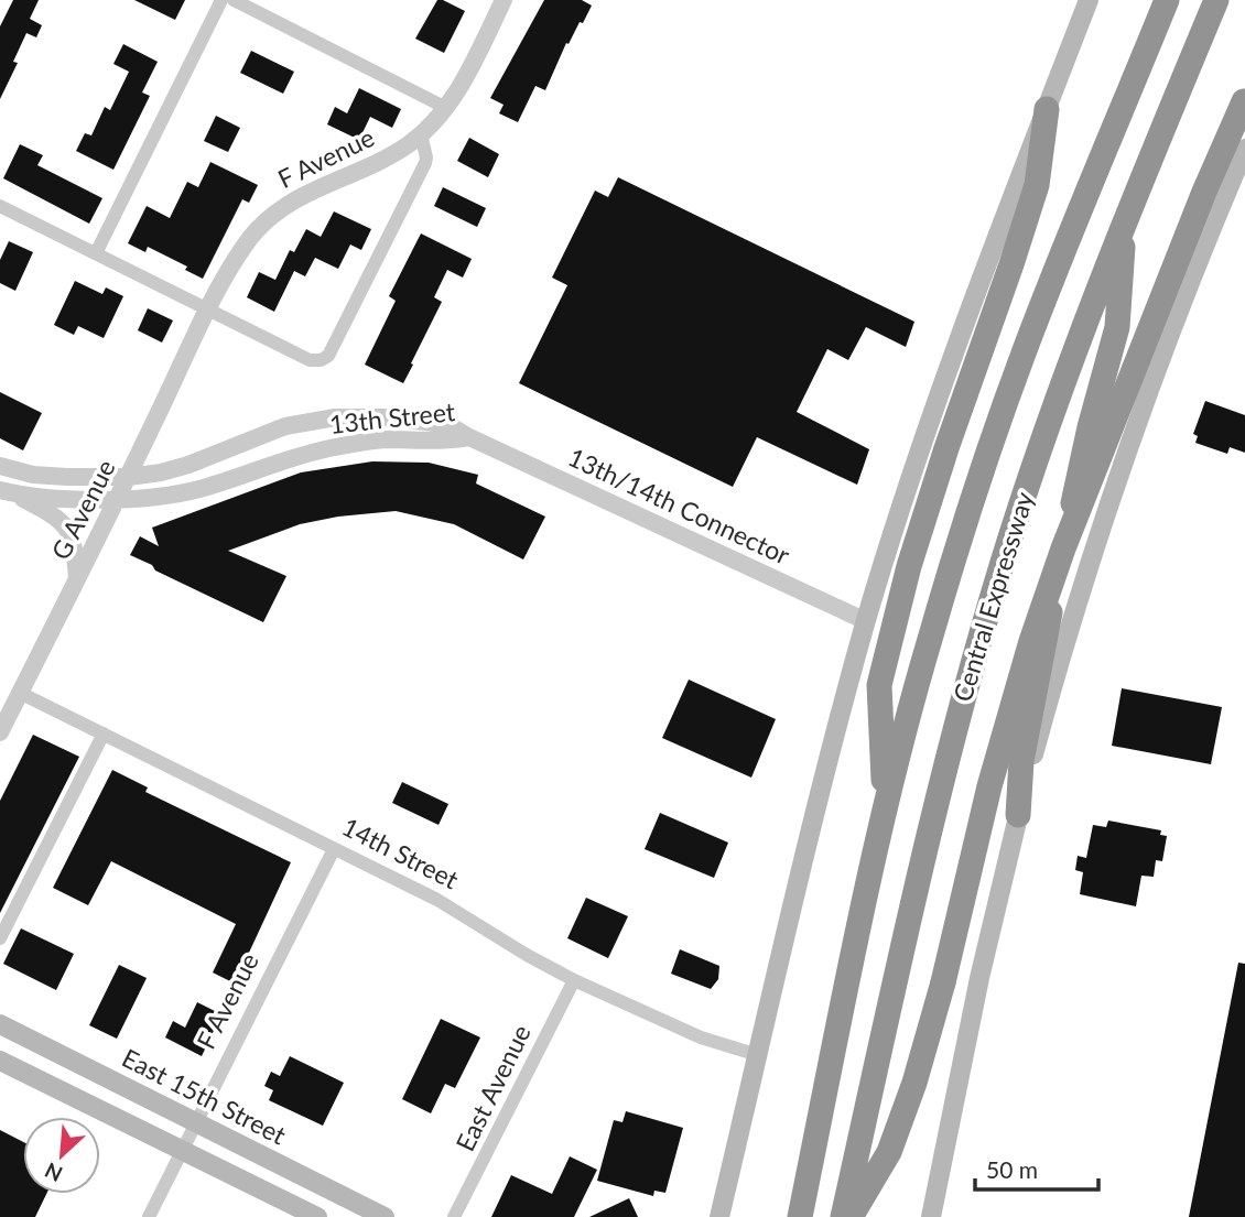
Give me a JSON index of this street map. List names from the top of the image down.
{
  "streets": {
    "highway": ["Central Expressway"],
    "main road": ["East 15th Street"],
    "street": [
      "F Avenue",
      "13th Street",
      "13th/14th Connector",
      "G Avenue",
      "14th Street",
      "East Avenue"
    ]
  },
  "crossings": [
    ["F Avenue", "G Avenue"],
    ["F Avenue", "14th Street"],
    ["F Avenue", "East 15th Street"],
    ["13th Street", "13th/14th Connector"],
    ["13th Street", "G Avenue"],
    ["G Avenue", "14th Street"],
    ["14th Street", "East Avenue"]
  ],
  "scale_bar": "50 m",
  "north": "bottom left"
}
